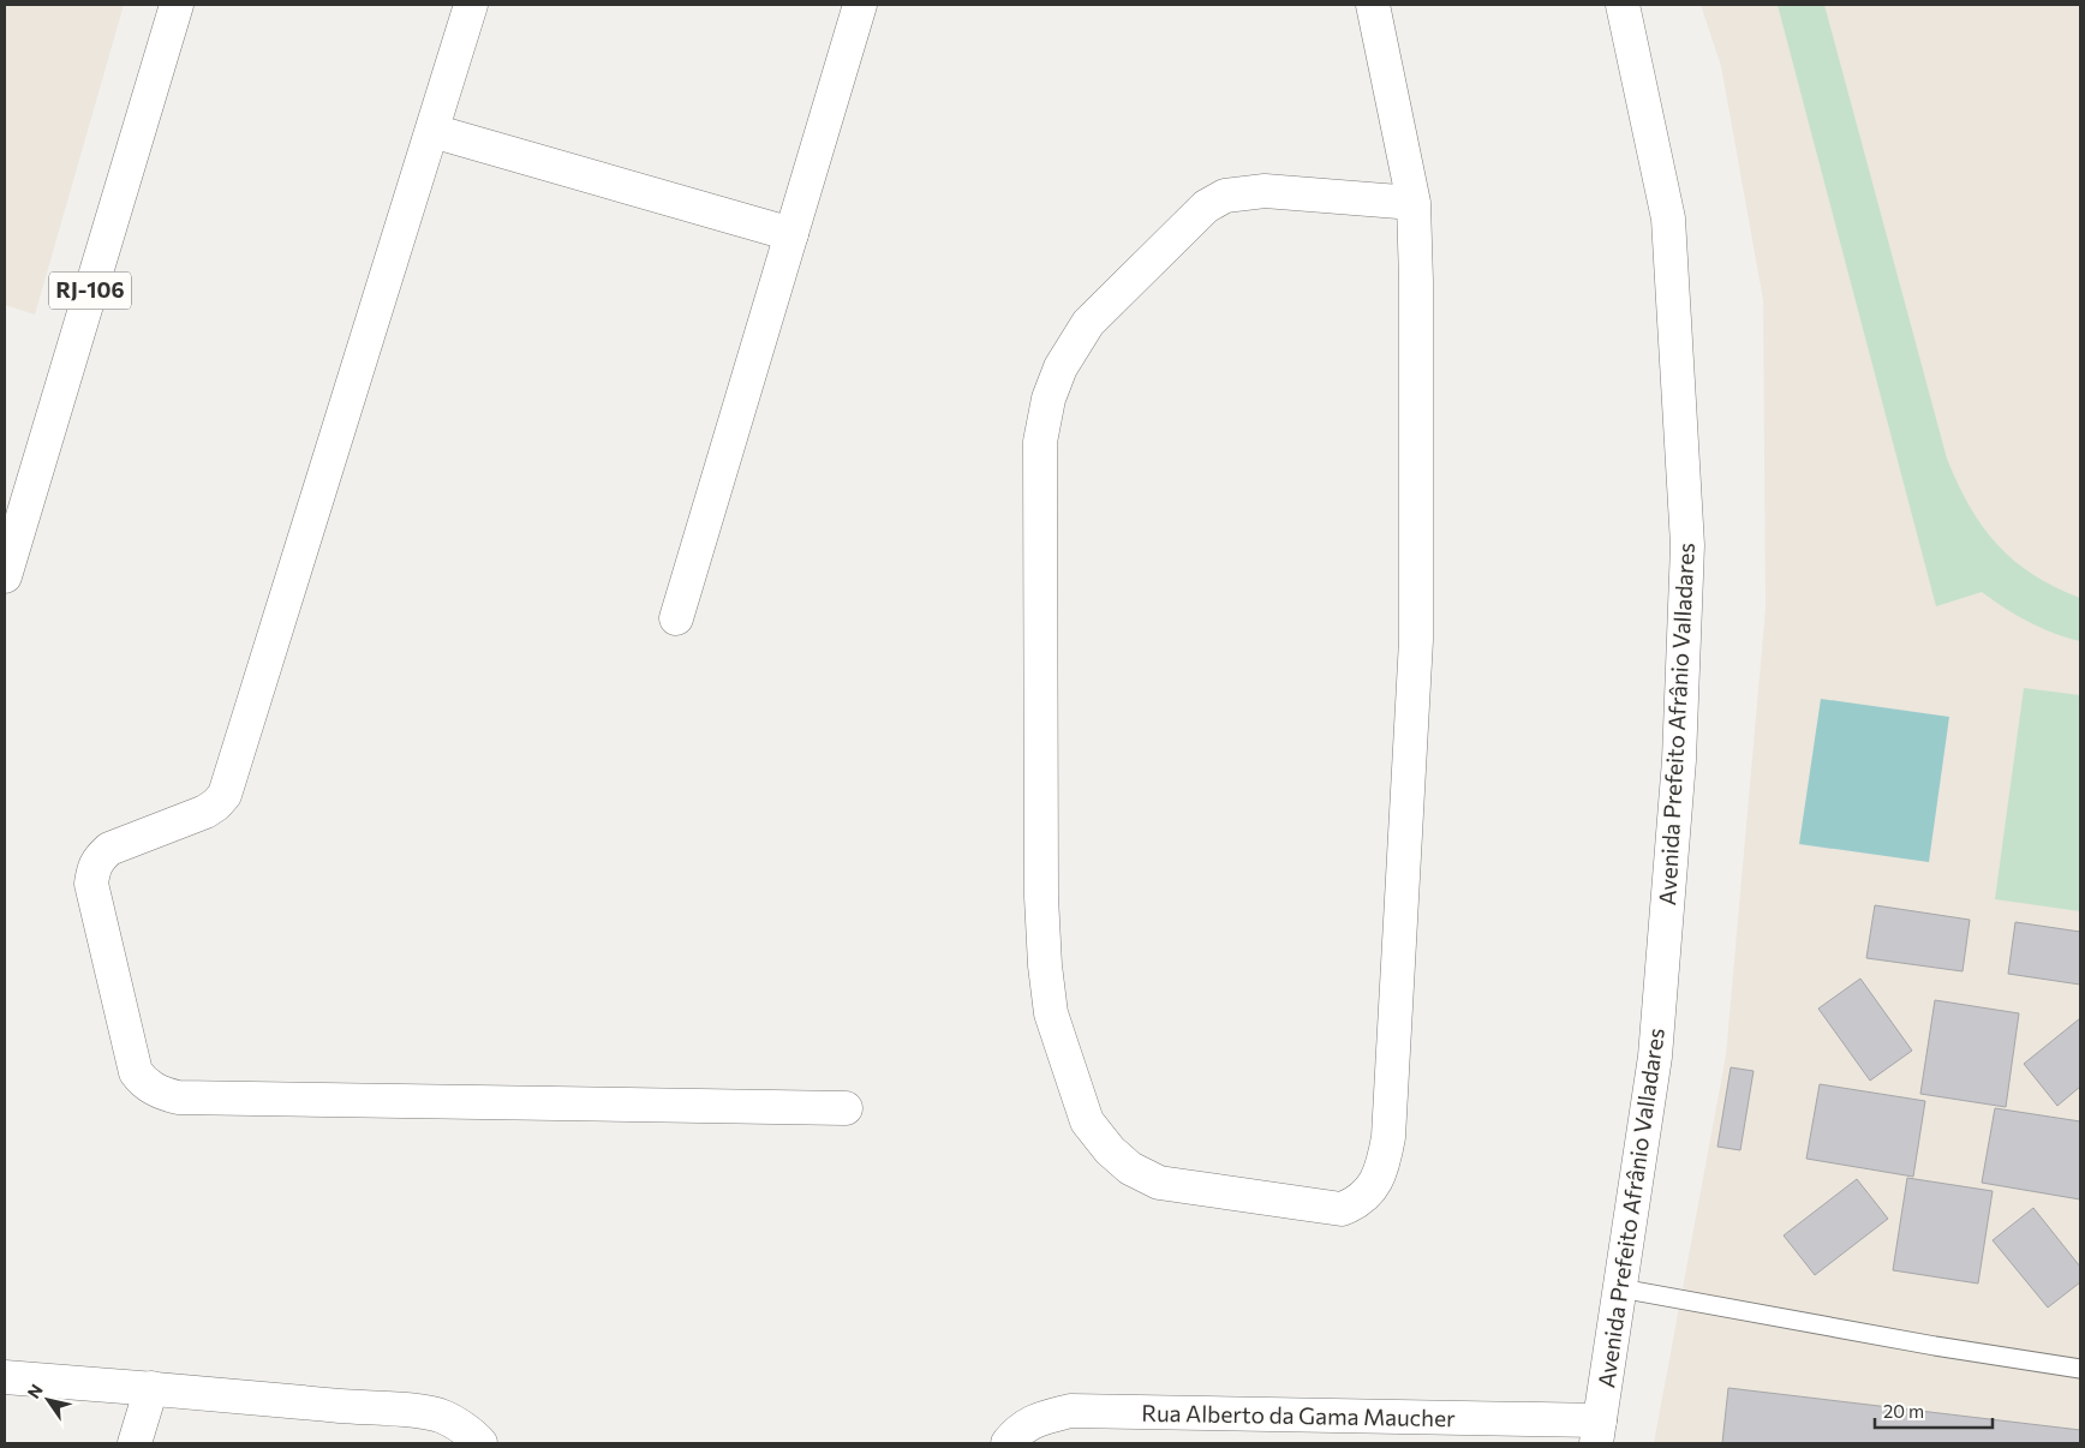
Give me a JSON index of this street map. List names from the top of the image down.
{
  "streets": {
    "main road": ["RJ-106", "Avenida Prefeito Afrânio Valladares", "Rua Alberto da Gama Maucher"]
  },
  "crossings": [
    ["Avenida Prefeito Afrânio Valladares", "Rua Alberto da Gama Maucher"]
  ],
  "scale_bar": "20 m",
  "north": "top left"
}
